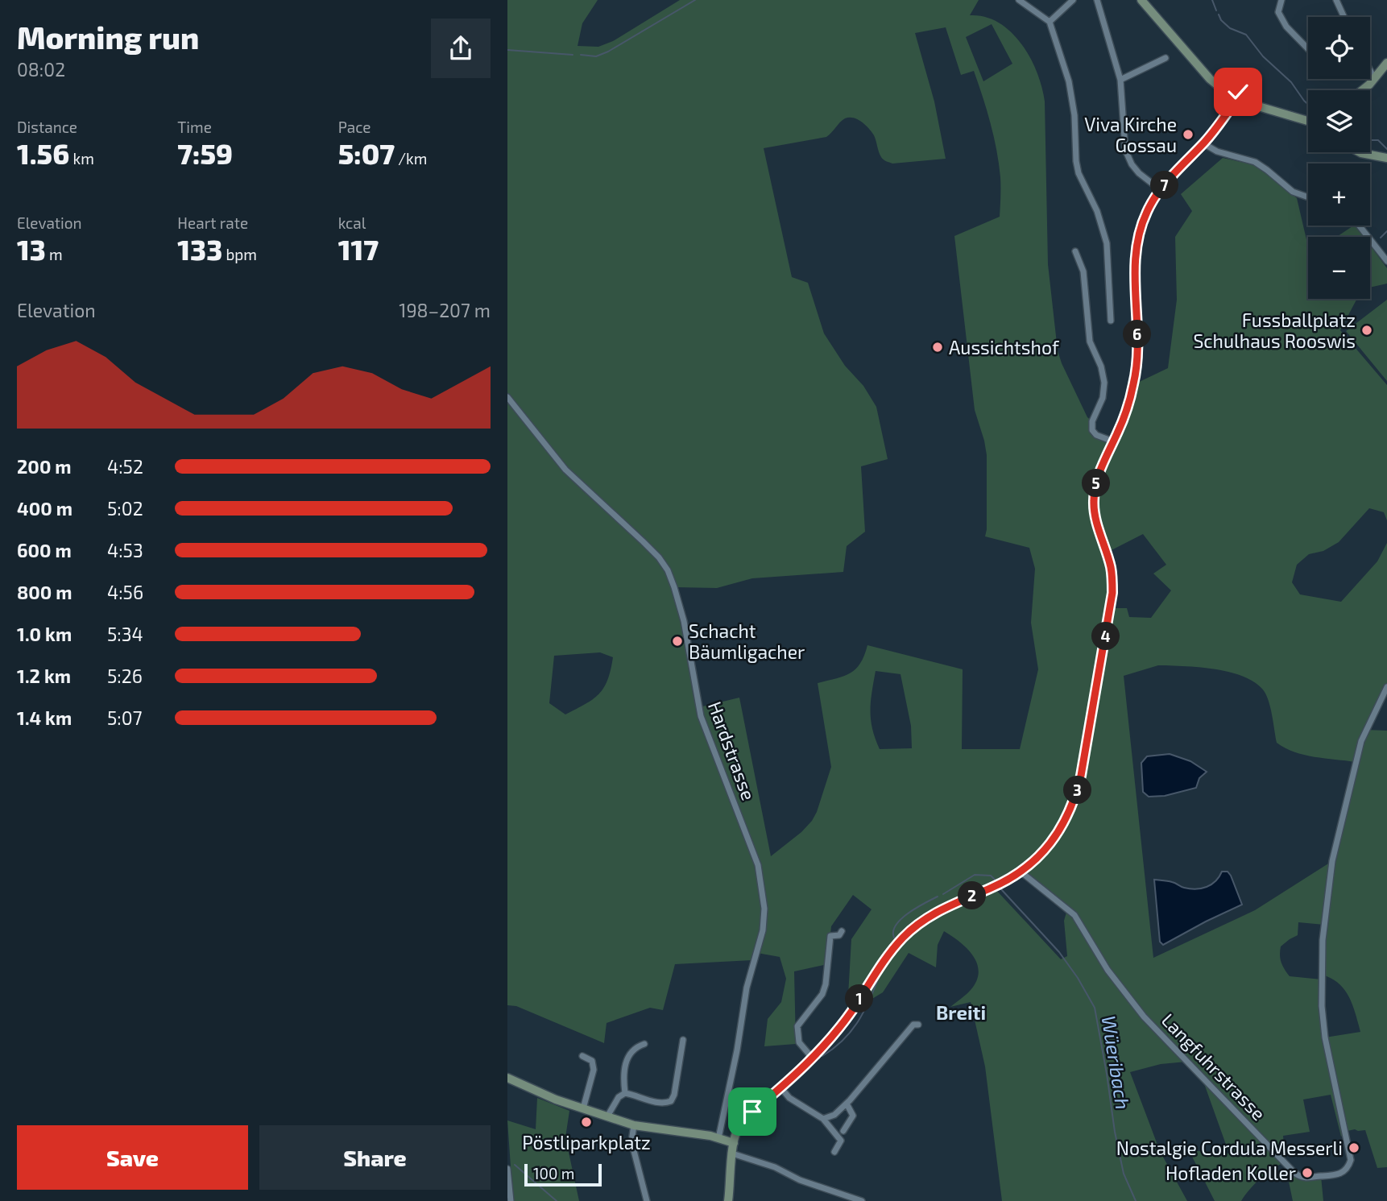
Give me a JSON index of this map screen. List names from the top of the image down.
{
  "streets": {
    "street": ["Hardstrasse", "Langfuhrstrasse"]
  },
  "districts": ["Breiti"],
  "water": ["Wüeribach"],
  "places": [
    "Viva Kirche Gossau",
    "Fussballplatz Schulhaus Rooswis",
    "Aussichtshof",
    "Schacht Bäumligacher",
    "Pöstliparkplatz",
    "Nostalgie Cordula Messerli",
    "Hofladen Koller"
  ],
  "scale_bar": "100 m",
  "page": {
    "heading": ["Morning run", "08:02"],
    "map_buttons": ["+", "−"],
    "stats": [
      ["Distance", "1.56 km"],
      ["Time", "7:59"],
      ["Pace", "5:07 /km"],
      ["Elevation", "13 m"],
      ["Heart rate", "133 bpm"],
      ["kcal", "117"]
    ],
    "pins": [
      "7",
      "6",
      "5",
      "4",
      "3",
      "2",
      "1"
    ],
    "chart": ["Elevation", "198–207 m"],
    "list": [
      {
        "name": "200 m",
        "note": "4:52"
      },
      {
        "name": "400 m",
        "note": "5:02"
      },
      {
        "name": "600 m",
        "note": "4:53"
      },
      {
        "name": "800 m",
        "note": "4:56"
      },
      {
        "name": "1.0 km",
        "note": "5:34"
      },
      {
        "name": "1.2 km",
        "note": "5:26"
      },
      {
        "name": "1.4 km",
        "note": "5:07"
      }
    ],
    "buttons": ["Save", "Share"],
    "scale": "100 m"
  }
}
